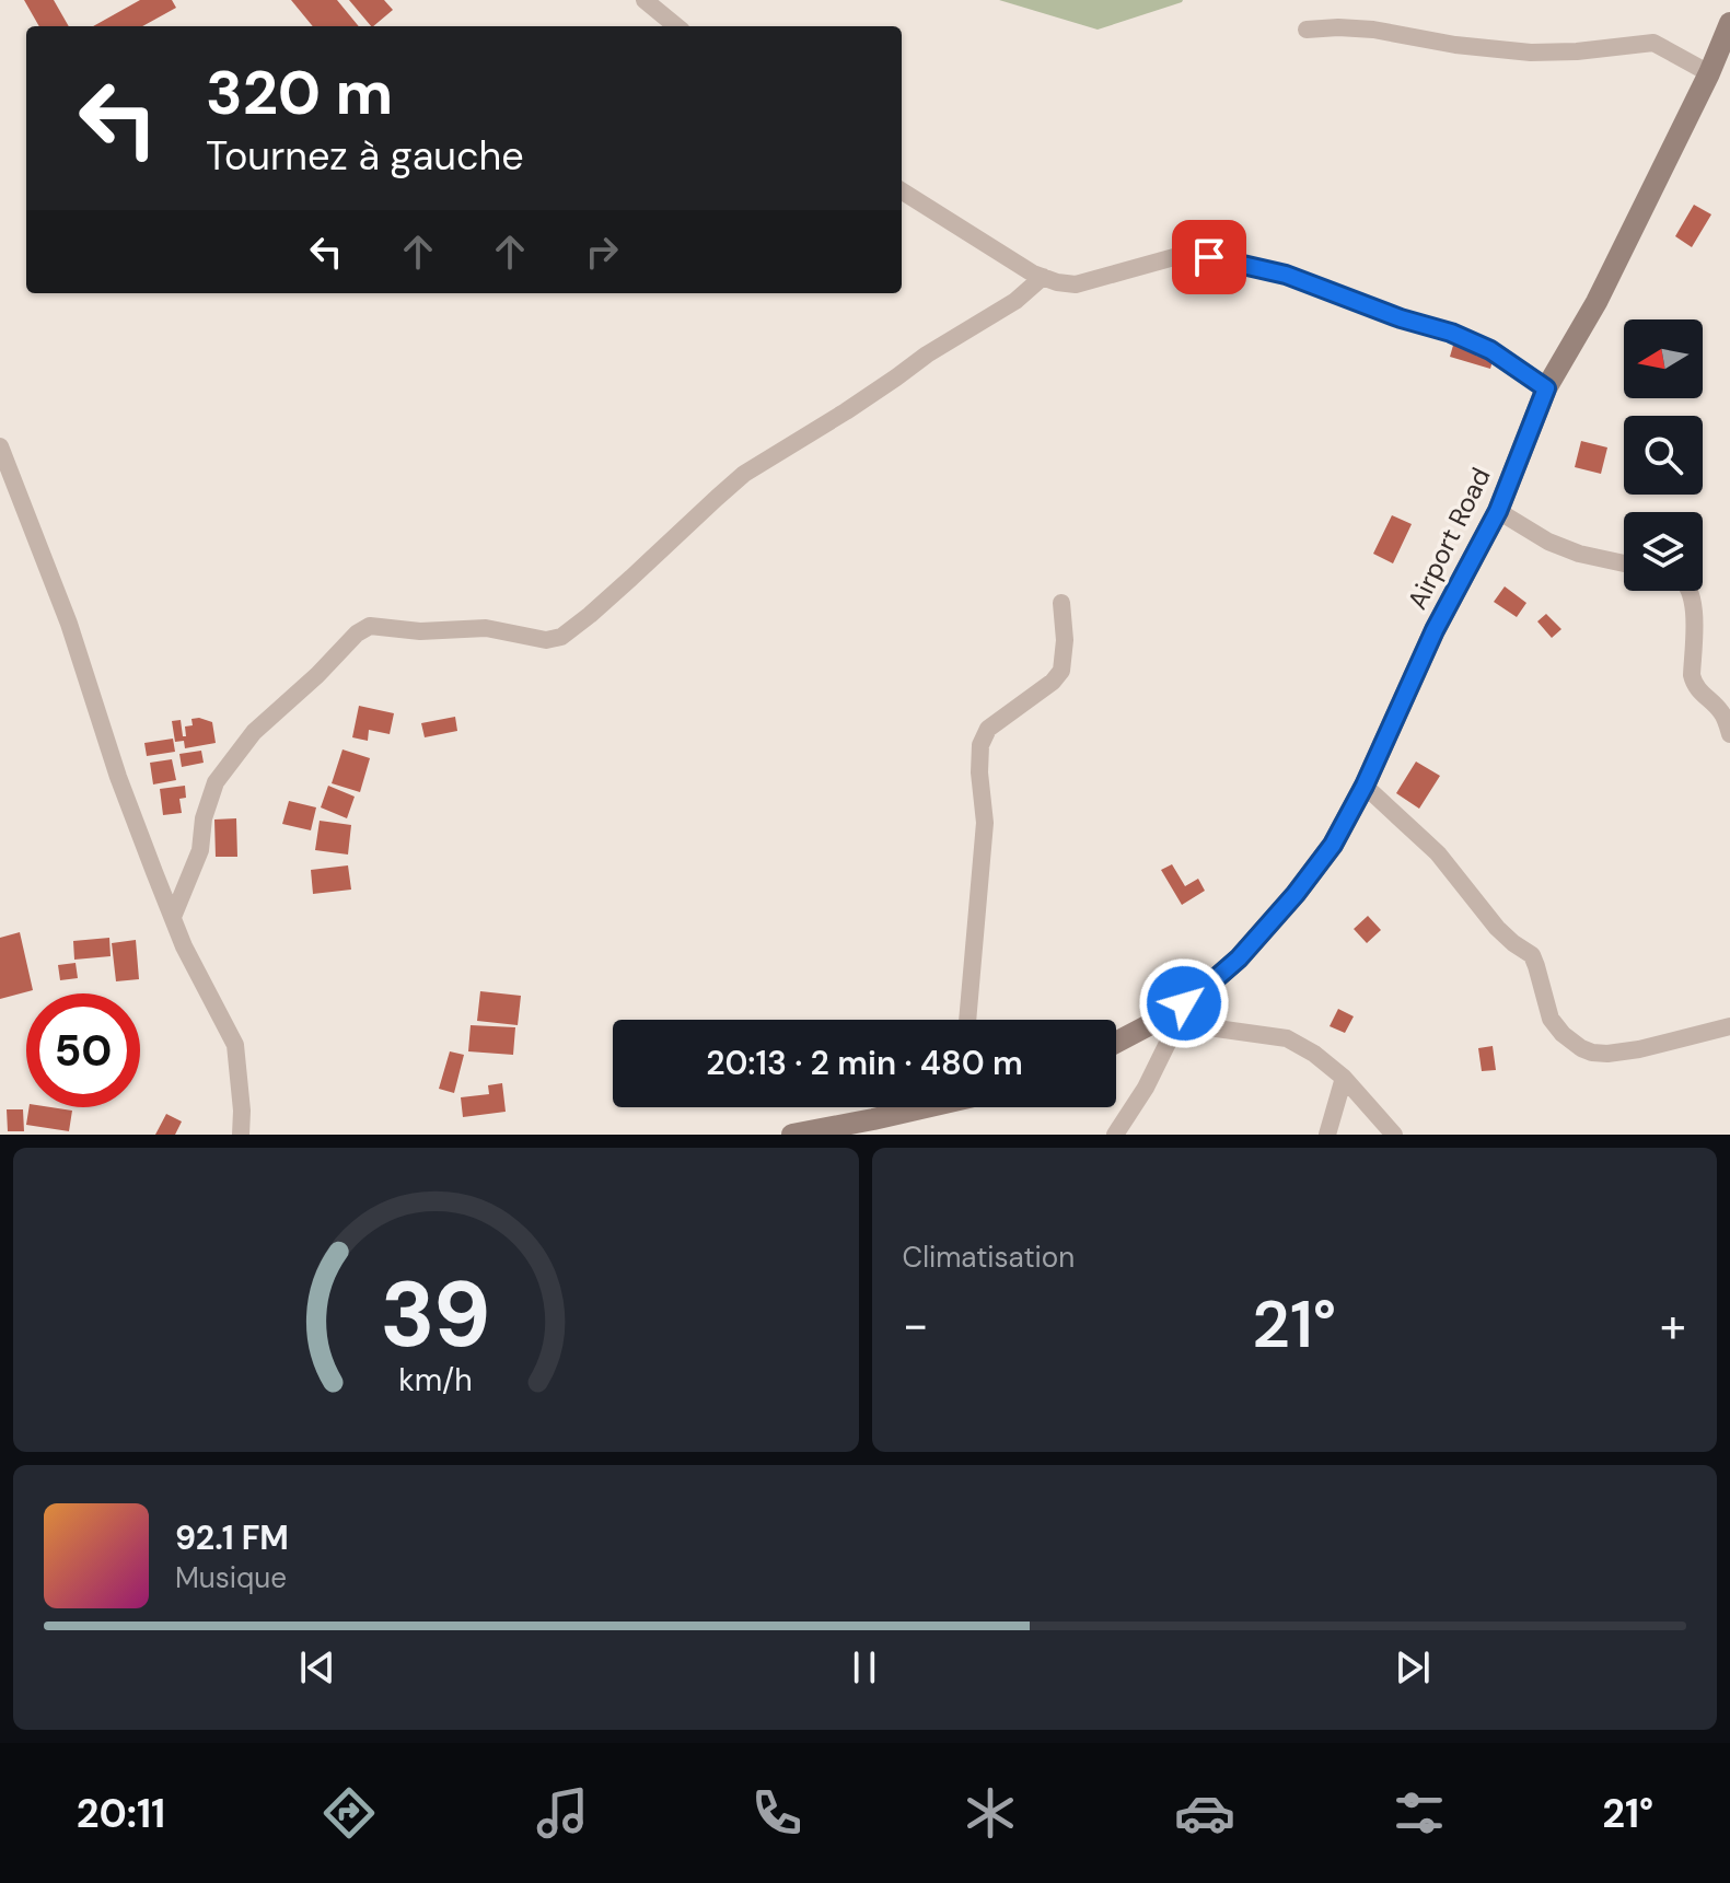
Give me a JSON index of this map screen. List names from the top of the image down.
{
  "streets": {
    "main road": ["Airport Road"]
  },
  "north": "left",
  "page": {
    "turn": ["320 m", "Tournez à gauche"],
    "limit": "50",
    "trip": "20:13 · 2 min · 480 m",
    "tile": "Climatisation",
    "heat": ["−", "21°", "+"],
    "song": ["92.1 FM", "Musique"],
    "tabs": ["20:11", "21°"],
    "gauge": ["39", "km/h"]
  }
}
